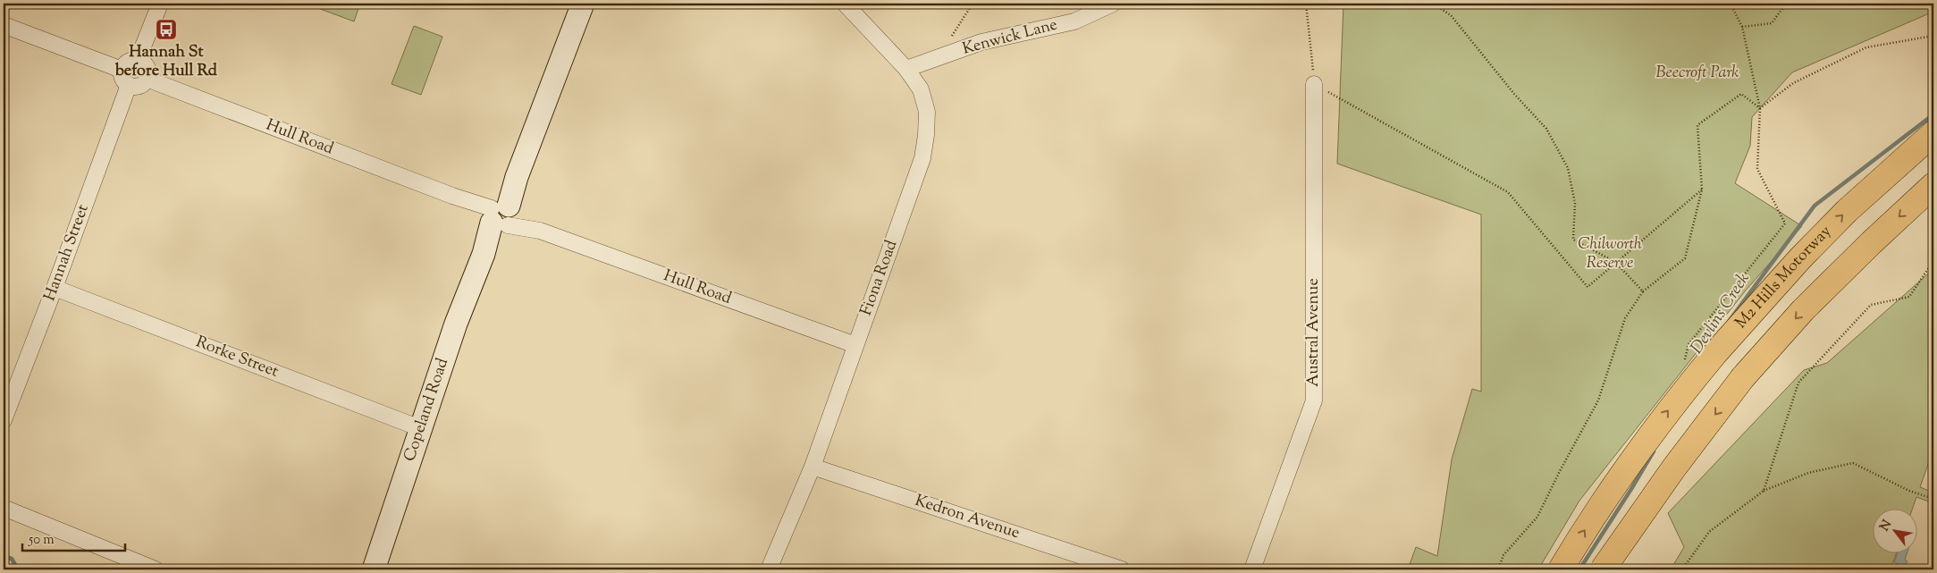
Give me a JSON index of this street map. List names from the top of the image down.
{
  "streets": {
    "highway": ["M2 Hills Motorway"],
    "main road": ["Copeland Road"],
    "street": [
      "Kenwick Lane",
      "Hull Road",
      "Hannah Street",
      "Fiona Road",
      "Austral Avenue",
      "Rorke Street",
      "Kedron Avenue"
    ]
  },
  "crossings": [
    ["Kenwick Lane", "Fiona Road"],
    ["Hull Road", "Hannah Street"],
    ["Hull Road", "Fiona Road"],
    ["Hull Road", "Copeland Road"],
    ["Hannah Street", "Rorke Street"],
    ["Fiona Road", "Kedron Avenue"],
    ["Rorke Street", "Copeland Road"]
  ],
  "water": ["Devlins Creek"],
  "parks": ["Beecroft Park", "Chilworth Reserve"],
  "places": {
    "bus stop": ["Hannah St before Hull Rd"]
  },
  "scale_bar": "50 m",
  "north": "top left"
}
